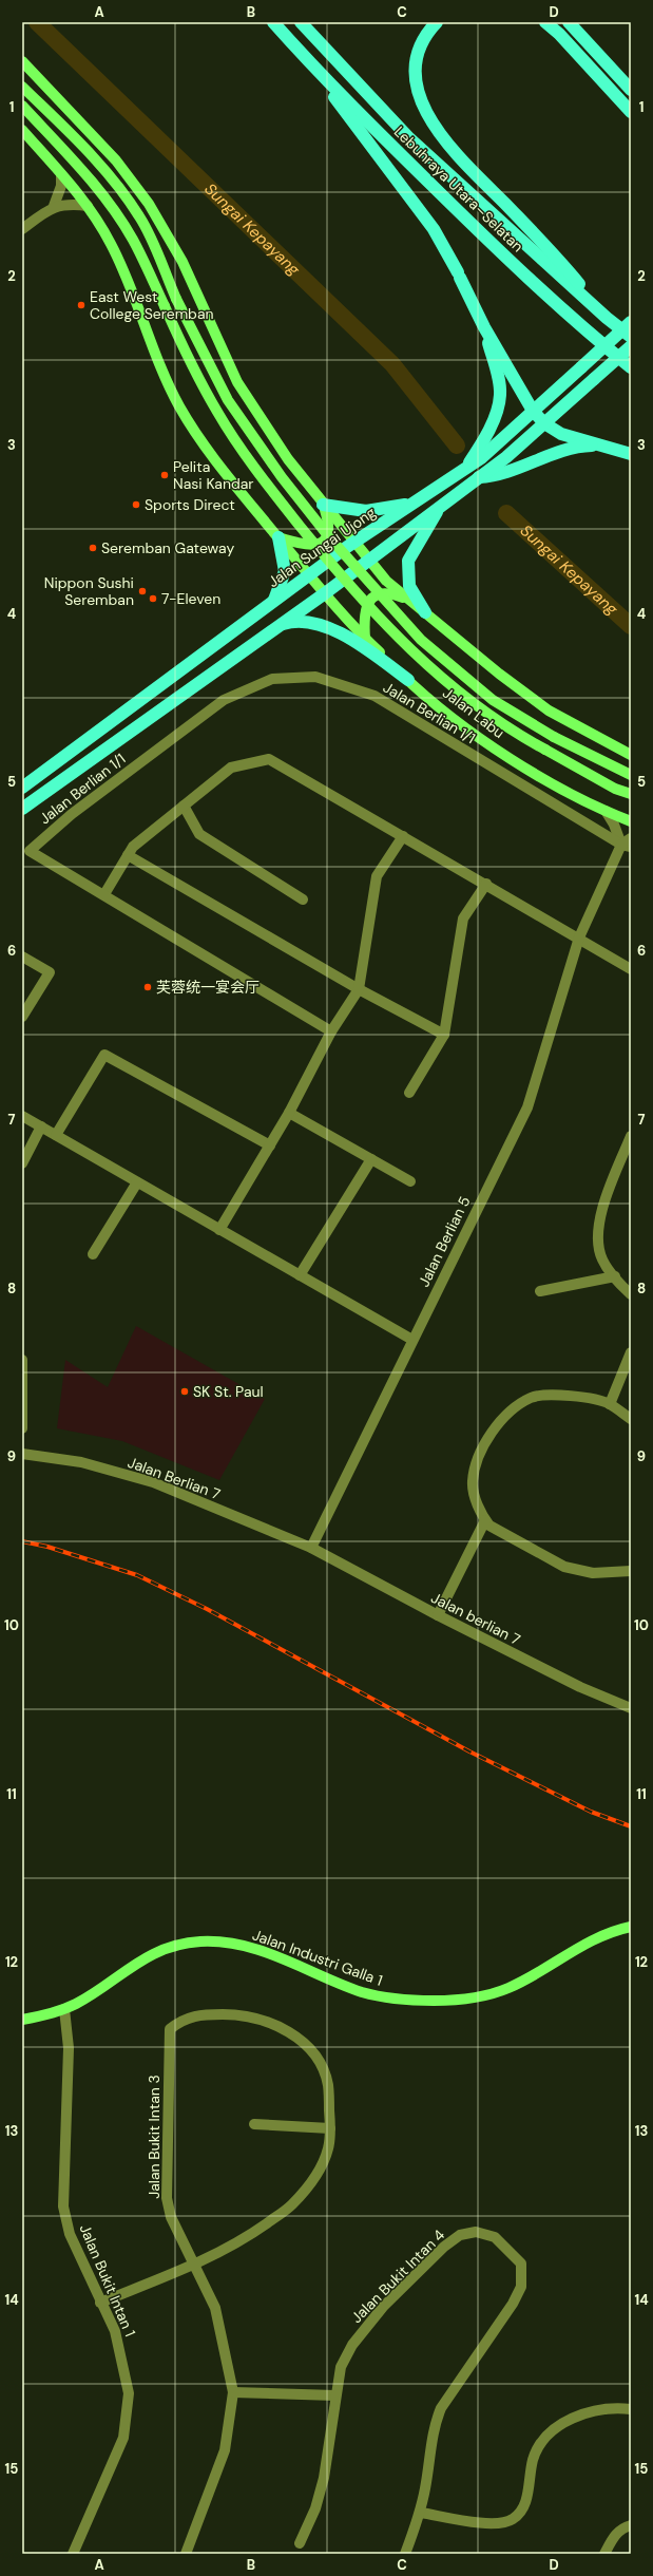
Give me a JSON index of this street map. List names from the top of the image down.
{
  "streets": {
    "highway": ["Lebuhraya Utara–Selatan", "Jalan Sungai Ujong"],
    "main road": ["Jalan Labu", "Jalan Industri Galla 1"],
    "street": [
      "Jalan Berlian 1/1",
      "Jalan Berlian 5",
      "Jalan Berlian 7",
      "Jalan berlian 7",
      "Jalan Bukit Intan 3",
      "Jalan Bukit Intan 4",
      "Jalan Bukit Intan 1"
    ]
  },
  "crossings": [
    ["Jalan Sungai Ujong", "Jalan Labu"],
    ["Jalan Berlian 1/1", "Jalan Berlian 5"],
    ["Jalan Berlian 5", "Jalan Berlian 7"],
    ["Jalan Berlian 5", "Jalan berlian 7"],
    ["Jalan Berlian 7", "Jalan berlian 7"],
    ["Jalan Industri Galla 1", "Jalan Bukit Intan 1"]
  ],
  "water": ["Sungai Kepayang"],
  "places": [
    "East West College Seremban",
    "Pelita Nasi Kandar",
    "Sports Direct",
    "Seremban Gateway",
    "Nippon Sushi Seremban",
    "7-Eleven",
    "芙蓉统一宴会厅",
    "SK St. Paul"
  ],
  "grid": {
    "columns": [
      "A",
      "B",
      "C",
      "D"
    ],
    "rows": [
      "1",
      "2",
      "3",
      "4",
      "5",
      "6",
      "7",
      "8",
      "9",
      "10",
      "11",
      "12",
      "13",
      "14",
      "15"
    ]
  }
}
